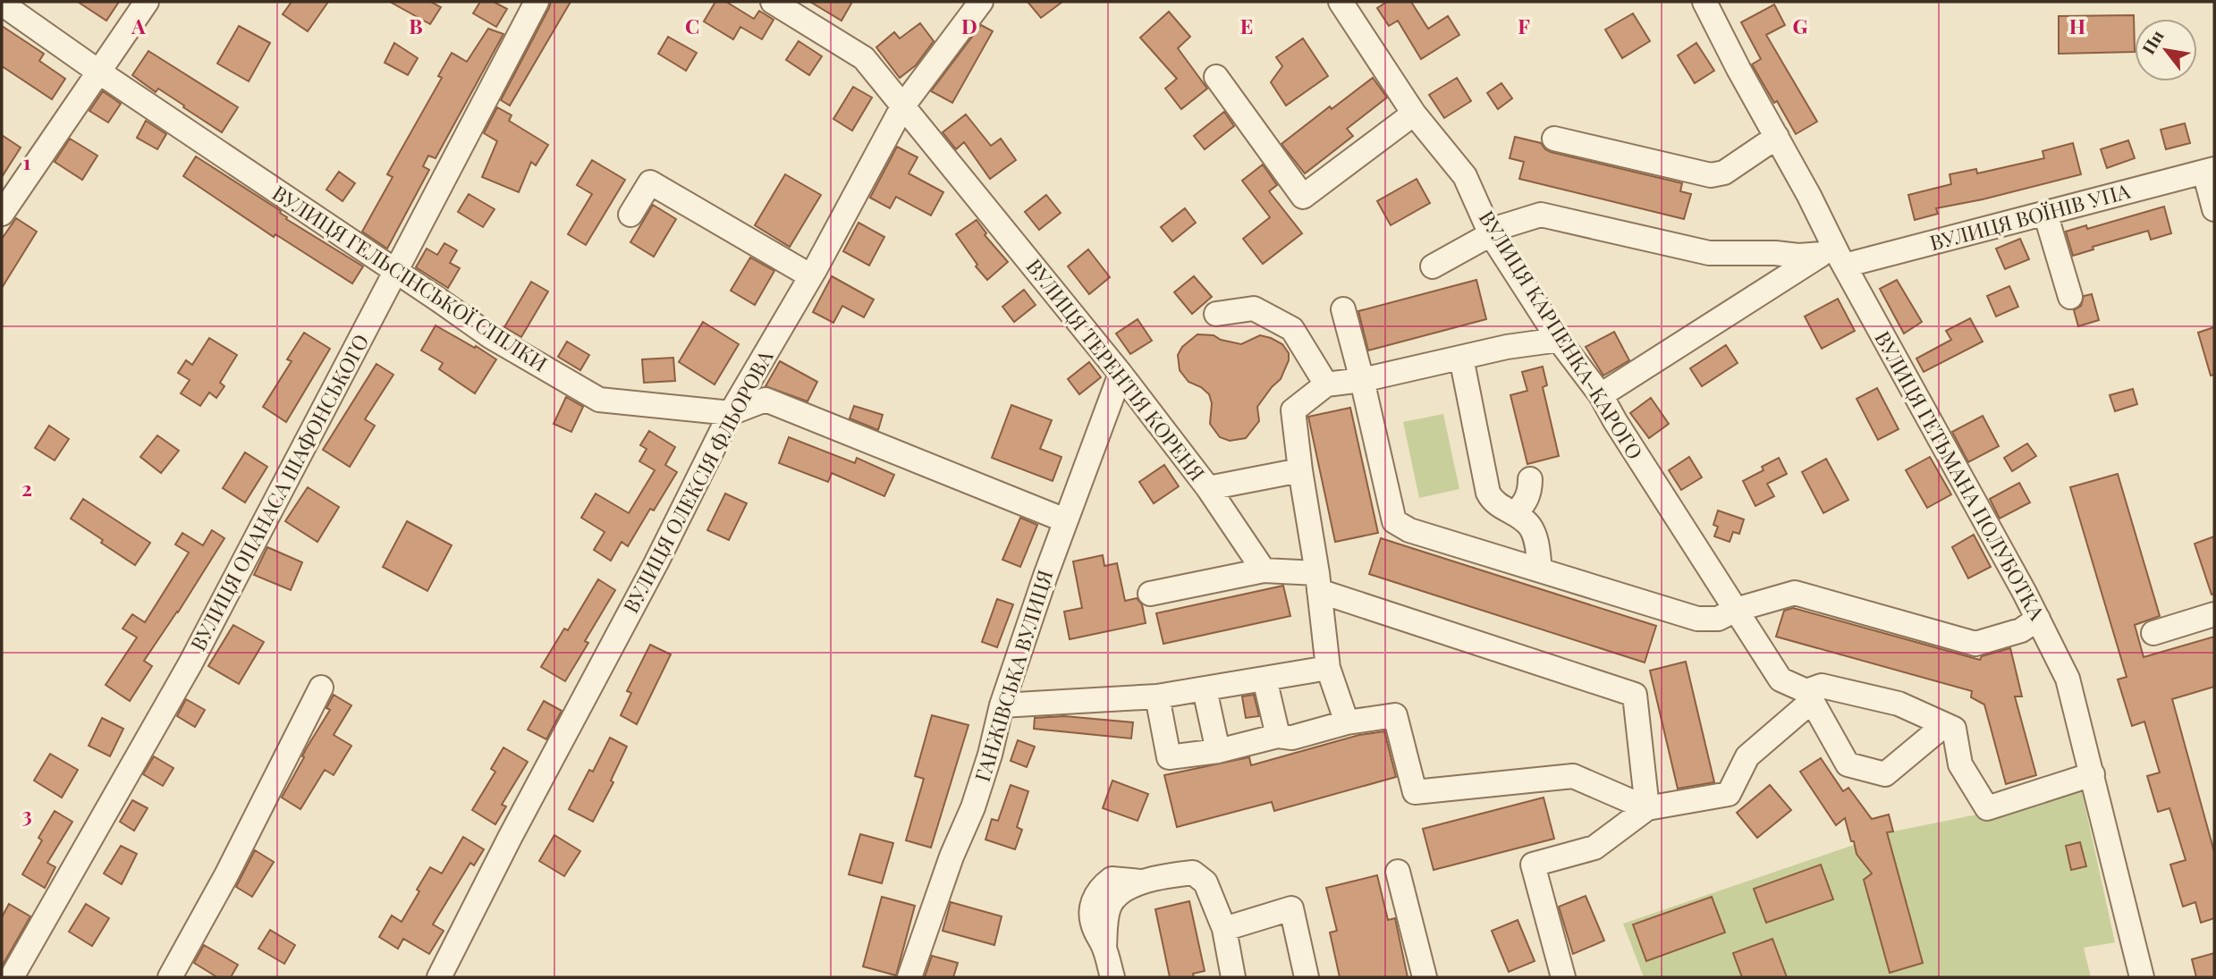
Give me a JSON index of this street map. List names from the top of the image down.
{
  "streets": {
    "street": [
      "ВУЛИЦЯ ВОЇНІВ УПА",
      "ВУЛИЦЯ ГЕЛЬСІНСЬКОЇ СПІЛКИ",
      "ВУЛИЦЯ КАРПЕНКА-КАРОГО",
      "ВУЛИЦЯ ТЕРЕНТІЯ КОРЕНЯ",
      "ВУЛИЦЯ ГЕТЬМАНА ПОЛУБОТКА",
      "ВУЛИЦЯ ОЛЕКСІЯ ФЛЬОРОВА",
      "ВУЛИЦЯ ОПАНАСА ШАФОНСЬКОГО",
      "ГАНЖІВСЬКА ВУЛИЦЯ"
    ]
  },
  "crossings": [
    ["ВУЛИЦЯ ВОЇНІВ УПА", "ВУЛИЦЯ КАРПЕНКА-КАРОГО"],
    ["ВУЛИЦЯ ВОЇНІВ УПА", "ВУЛИЦЯ ГЕТЬМАНА ПОЛУБОТКА"],
    ["ВУЛИЦЯ ГЕЛЬСІНСЬКОЇ СПІЛКИ", "ВУЛИЦЯ ОЛЕКСІЯ ФЛЬОРОВА"],
    ["ВУЛИЦЯ ГЕЛЬСІНСЬКОЇ СПІЛКИ", "ВУЛИЦЯ ОПАНАСА ШАФОНСЬКОГО"],
    ["ВУЛИЦЯ ГЕЛЬСІНСЬКОЇ СПІЛКИ", "ГАНЖІВСЬКА ВУЛИЦЯ"],
    ["ВУЛИЦЯ ТЕРЕНТІЯ КОРЕНЯ", "ВУЛИЦЯ ОЛЕКСІЯ ФЛЬОРОВА"],
    ["ВУЛИЦЯ ТЕРЕНТІЯ КОРЕНЯ", "ГАНЖІВСЬКА ВУЛИЦЯ"]
  ],
  "north": "top left",
  "grid": {
    "columns": [
      "A",
      "B",
      "C",
      "D",
      "E",
      "F",
      "G",
      "H"
    ],
    "rows": ["1", "2", "3"]
  }
}
